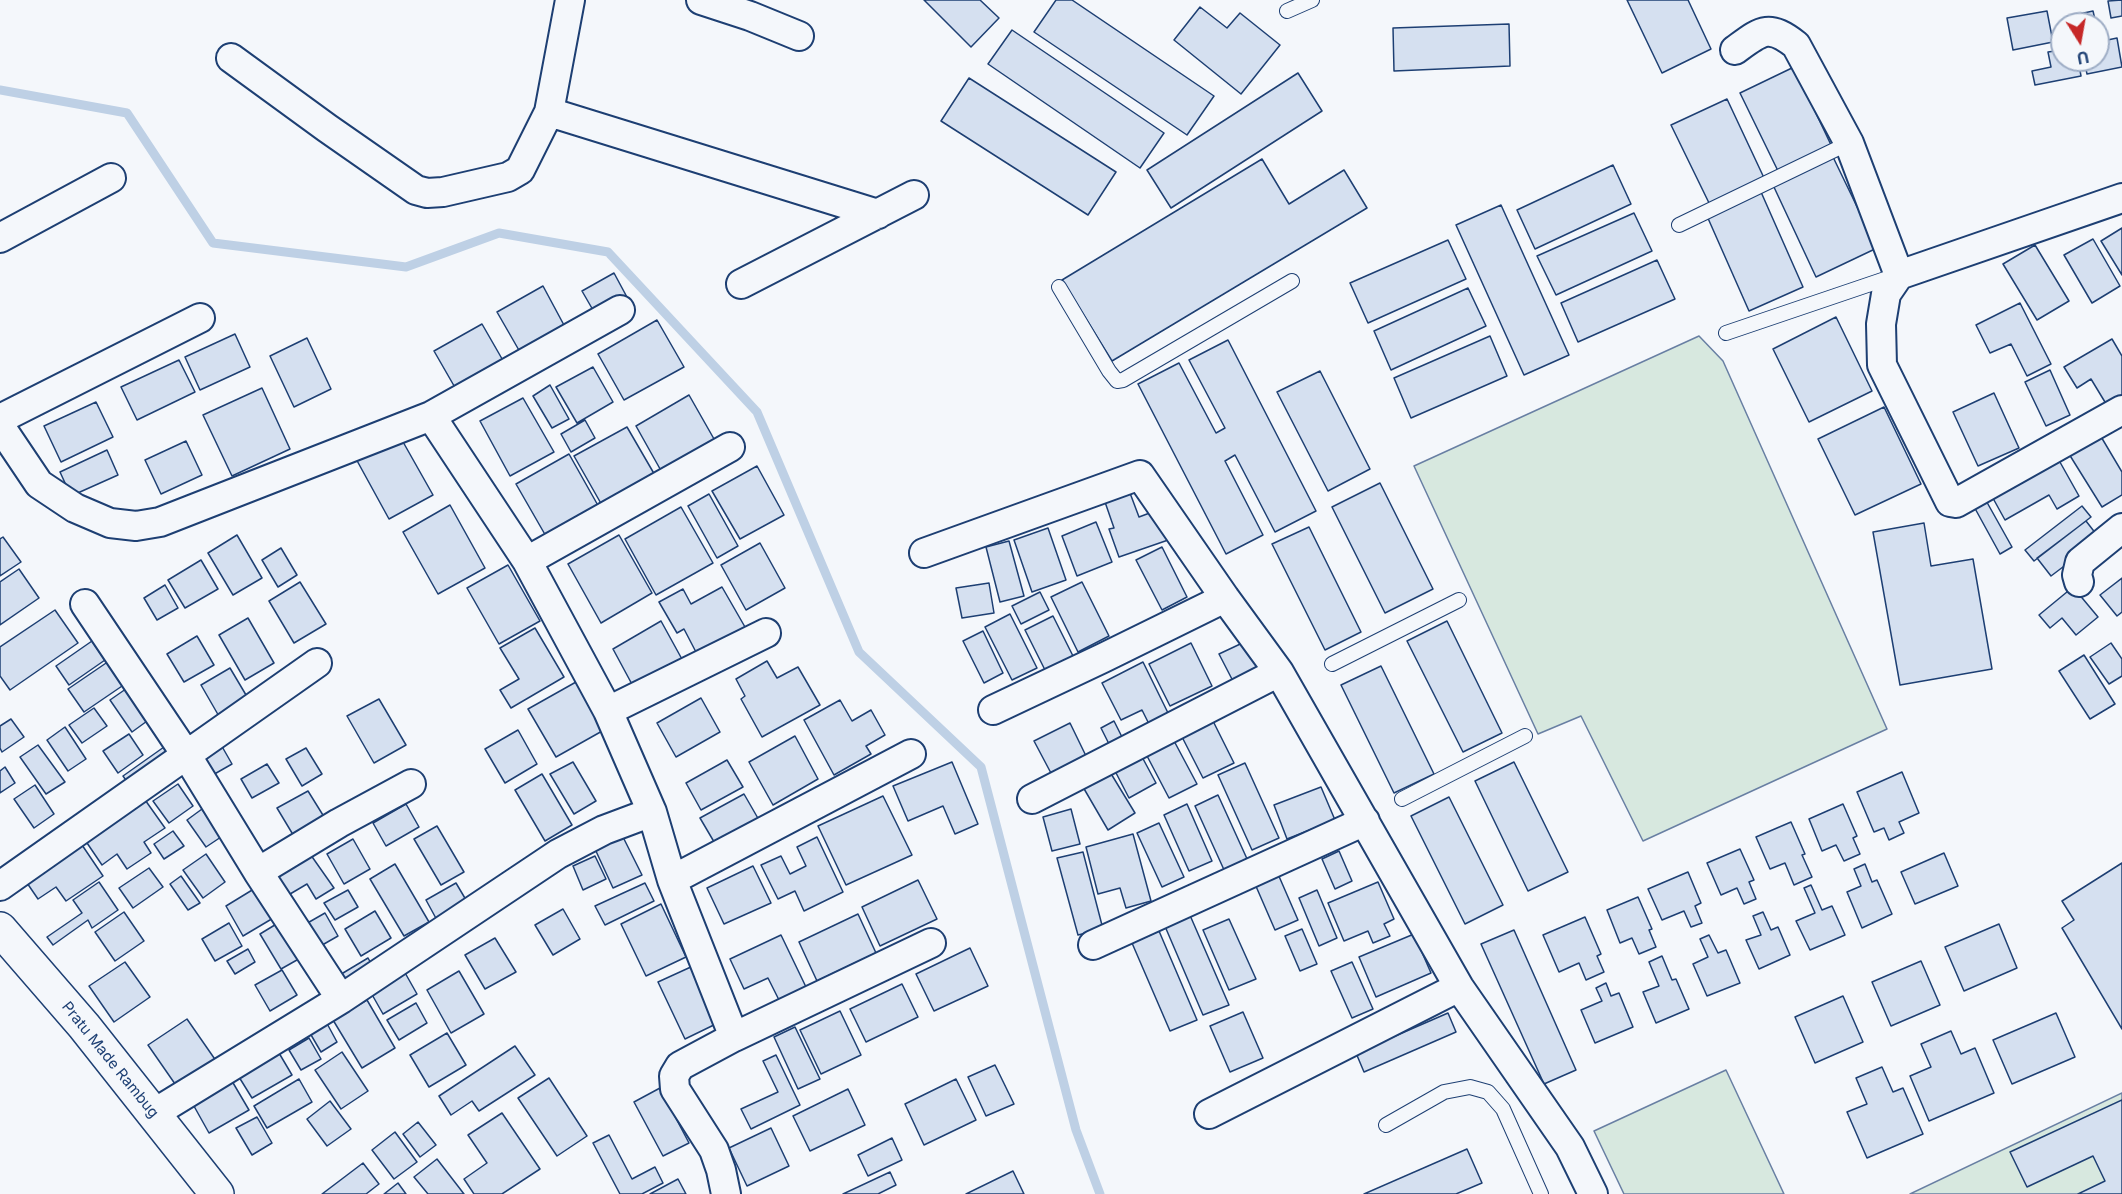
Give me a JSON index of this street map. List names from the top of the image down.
{
  "streets": {
    "street": ["Pratu Made Rambug"]
  },
  "north": "bottom"
}
